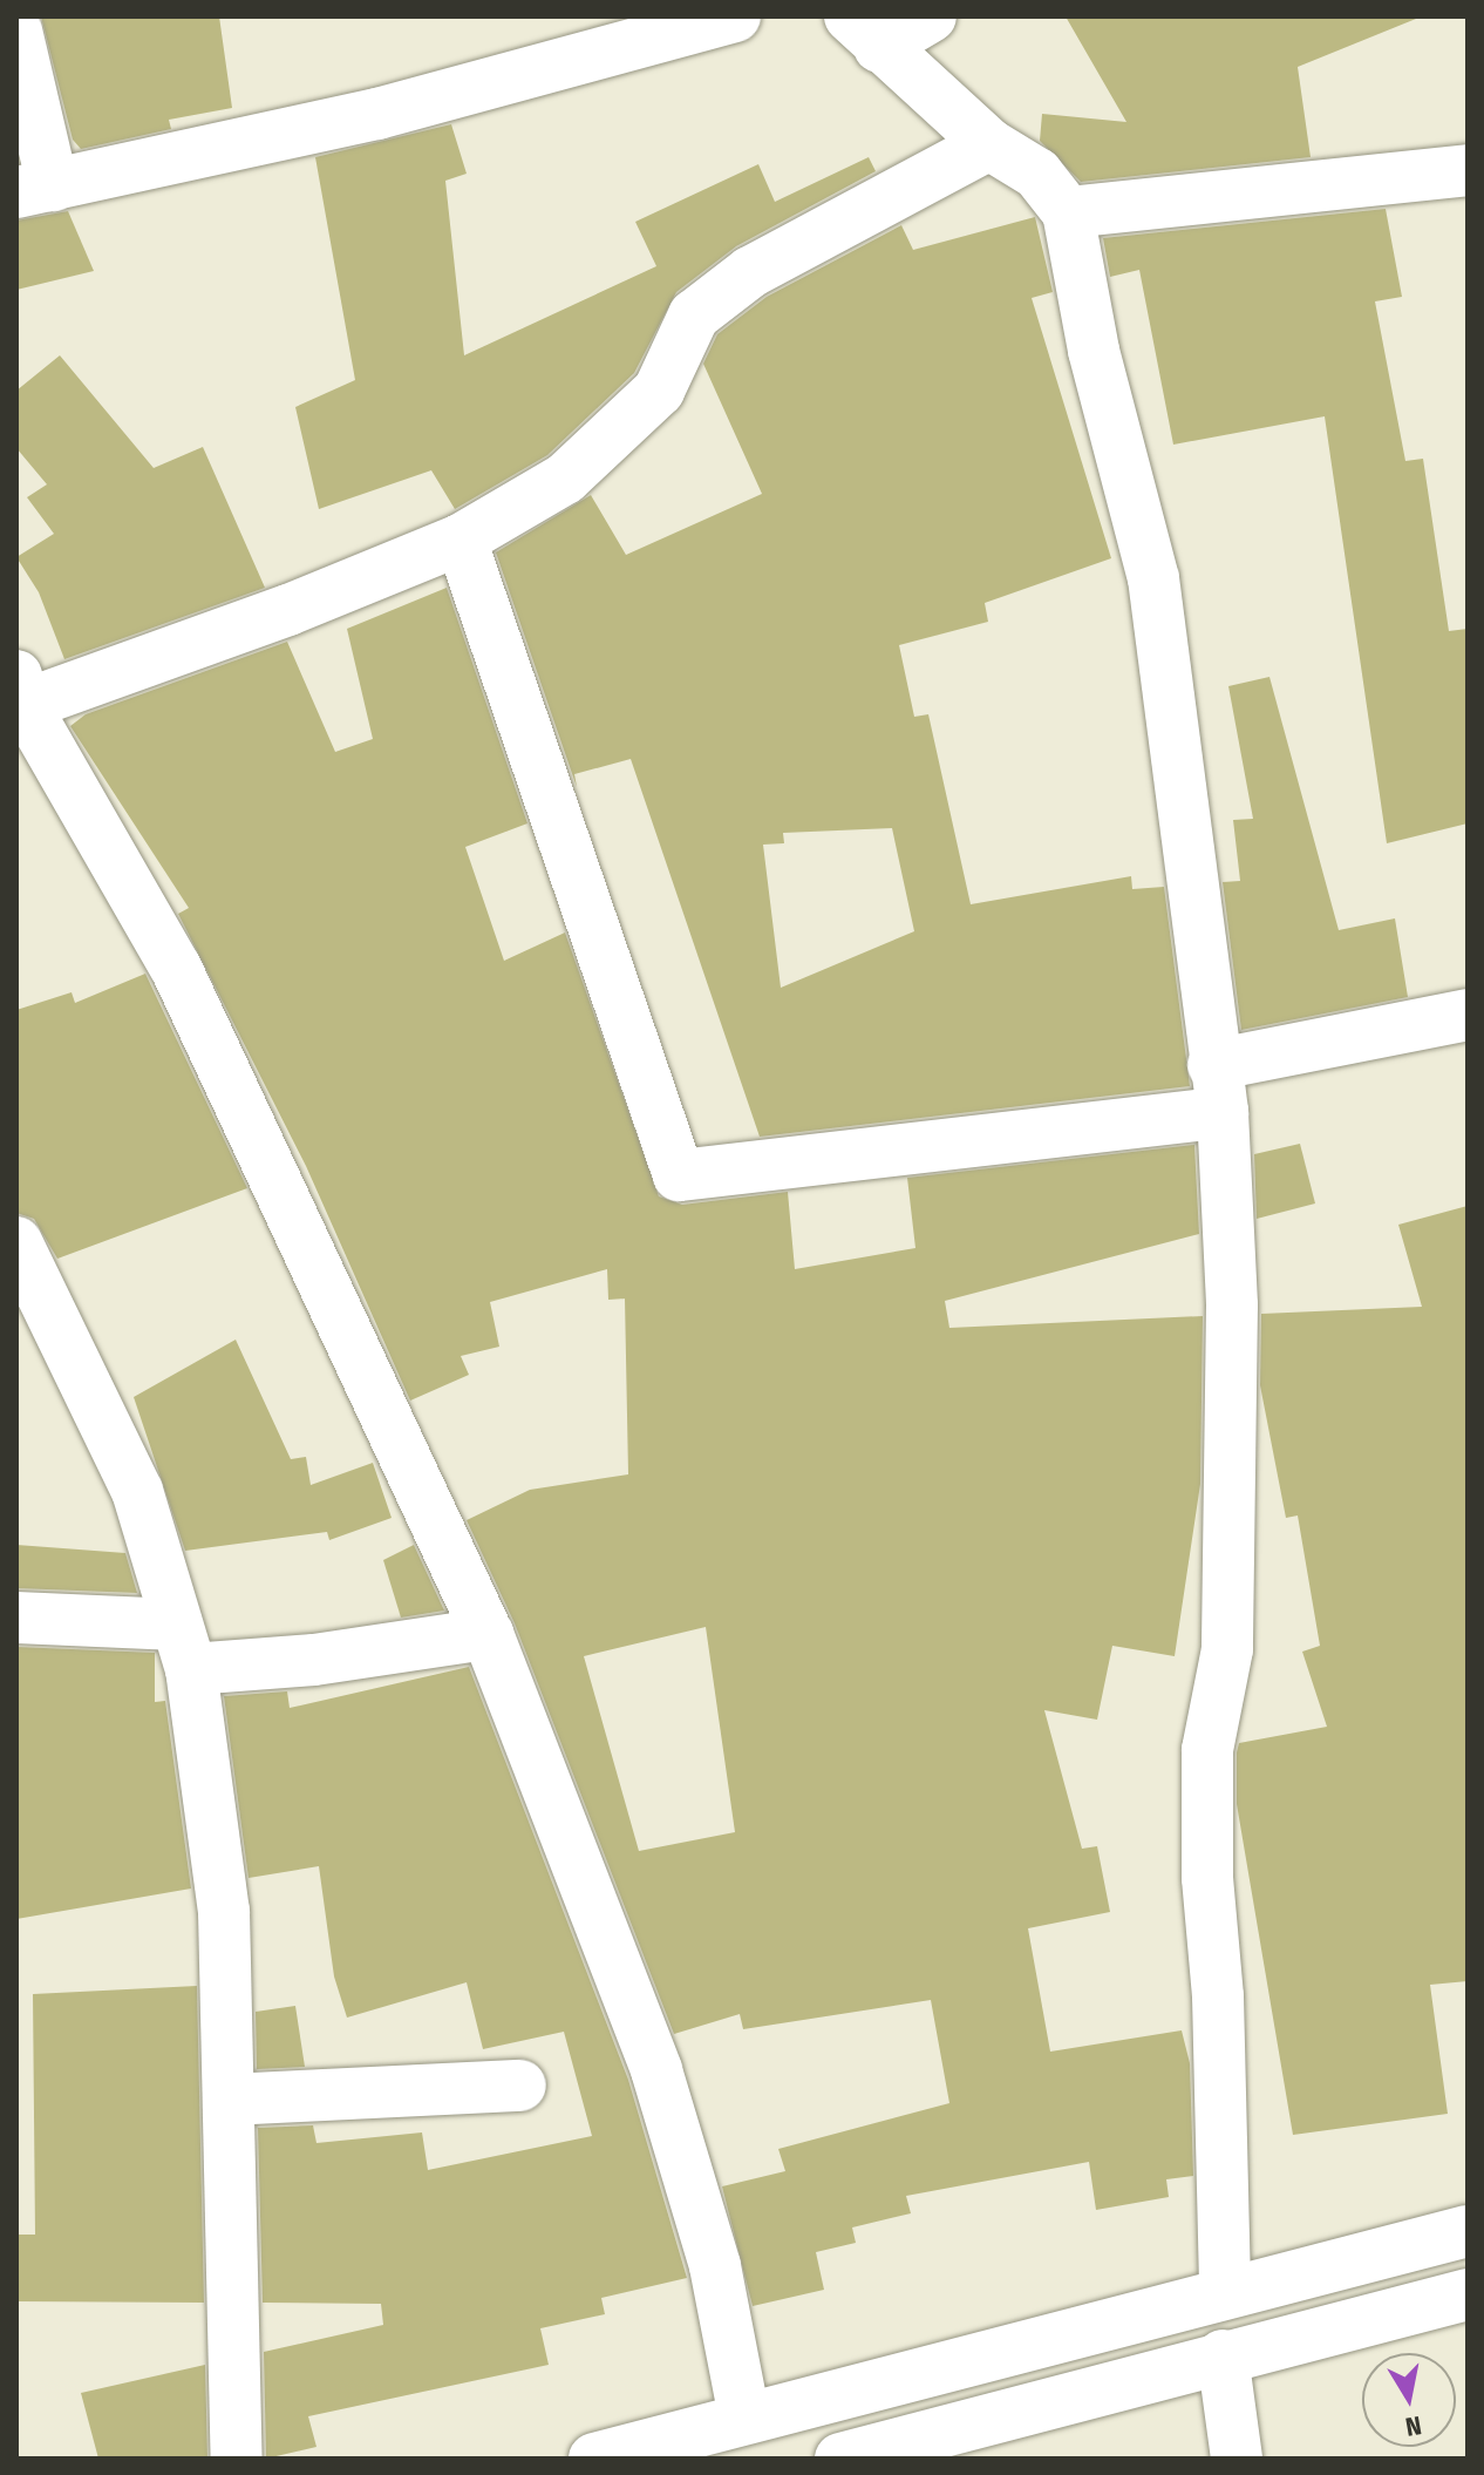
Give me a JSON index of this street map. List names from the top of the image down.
{
  "north": "bottom"
}
